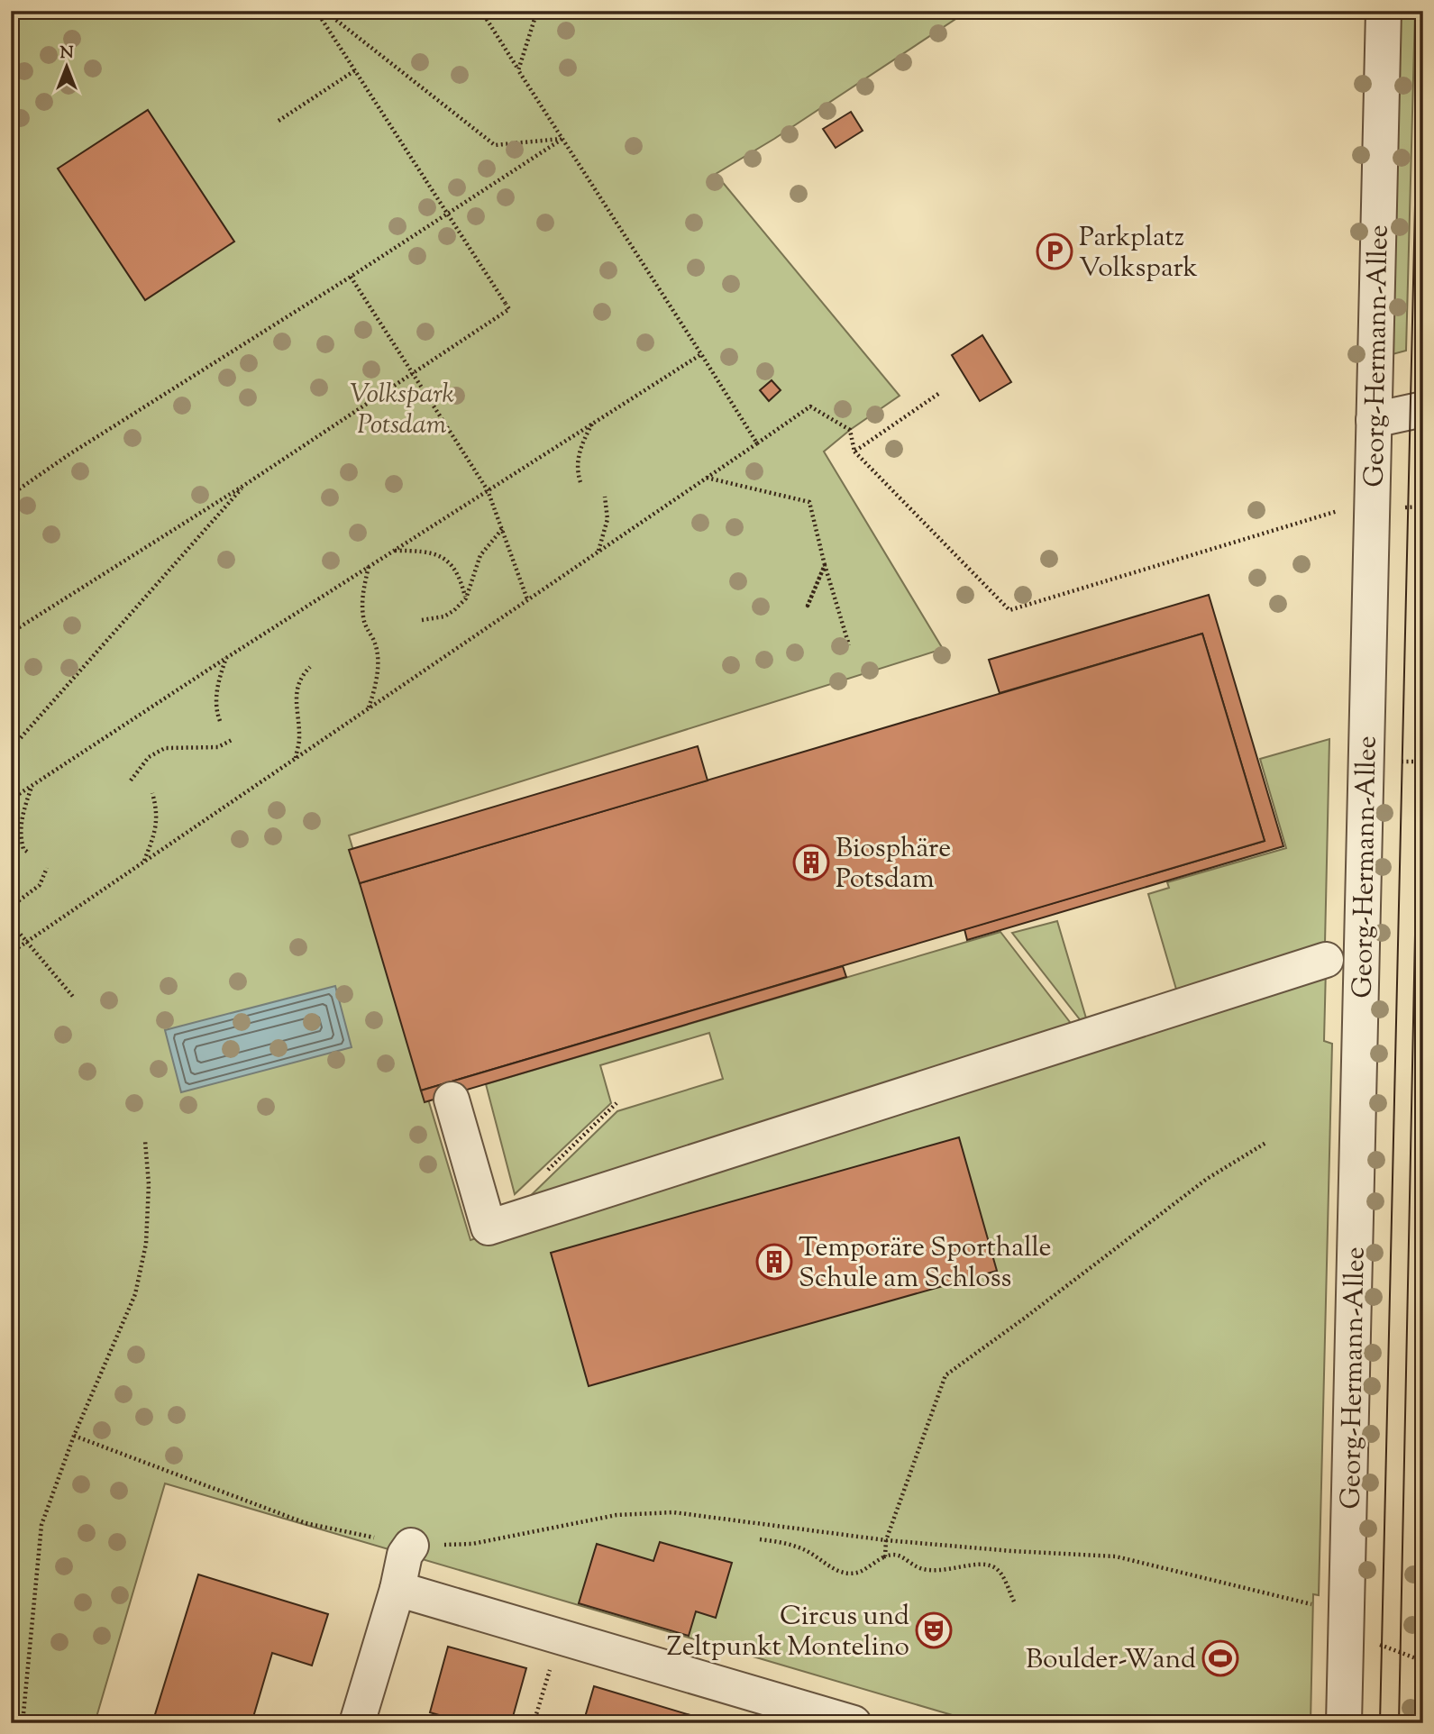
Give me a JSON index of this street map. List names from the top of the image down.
{
  "streets": {
    "street": ["Georg-Hermann-Allee"]
  },
  "parks": ["Volkspark Potsdam"],
  "places": {
    "parking": ["Parkplatz Volkspark"],
    "building": ["Biosphäre Potsdam", "Temporäre Sporthalle Schule am Schloss"],
    "theatre": ["Circus und Zeltpunkt Montelino"],
    "sports": ["Boulder-Wand"]
  },
  "north": "top"
}
